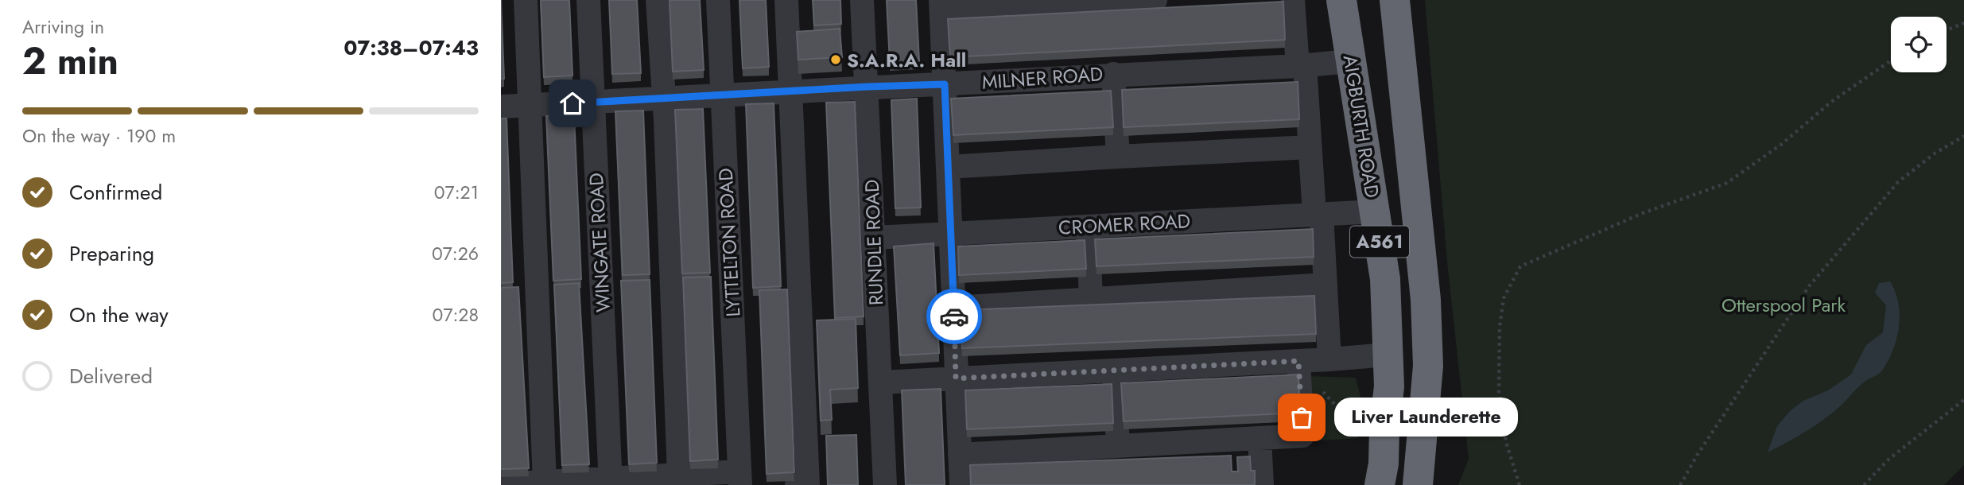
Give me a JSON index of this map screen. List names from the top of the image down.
{
  "streets": {
    "highway": ["AIGBURTH ROAD", "A561"],
    "street": [
      "MILNER ROAD",
      "CROMER ROAD",
      "WINGATE ROAD",
      "LYTTELTON ROAD",
      "RUNDLE ROAD"
    ]
  },
  "crossings": [
    ["MILNER ROAD", "AIGBURTH ROAD"],
    ["MILNER ROAD", "WINGATE ROAD"],
    ["MILNER ROAD", "LYTTELTON ROAD"],
    ["MILNER ROAD", "RUNDLE ROAD"],
    ["AIGBURTH ROAD", "CROMER ROAD"],
    ["CROMER ROAD", "RUNDLE ROAD"]
  ],
  "parks": ["Otterspool Park"],
  "places": ["S.A.R.A. Hall", "Liver Launderette"],
  "page": {
    "heading": ["2 min", "Arriving in", "07:38–07:43"],
    "bar": "On the way · 190 m",
    "list": [
      ["Confirmed", "07:21"],
      ["Preparing", "07:26"],
      ["On the way", "07:28"],
      "Delivered"
    ],
    "bubble": "Liver Launderette"
  }
}
